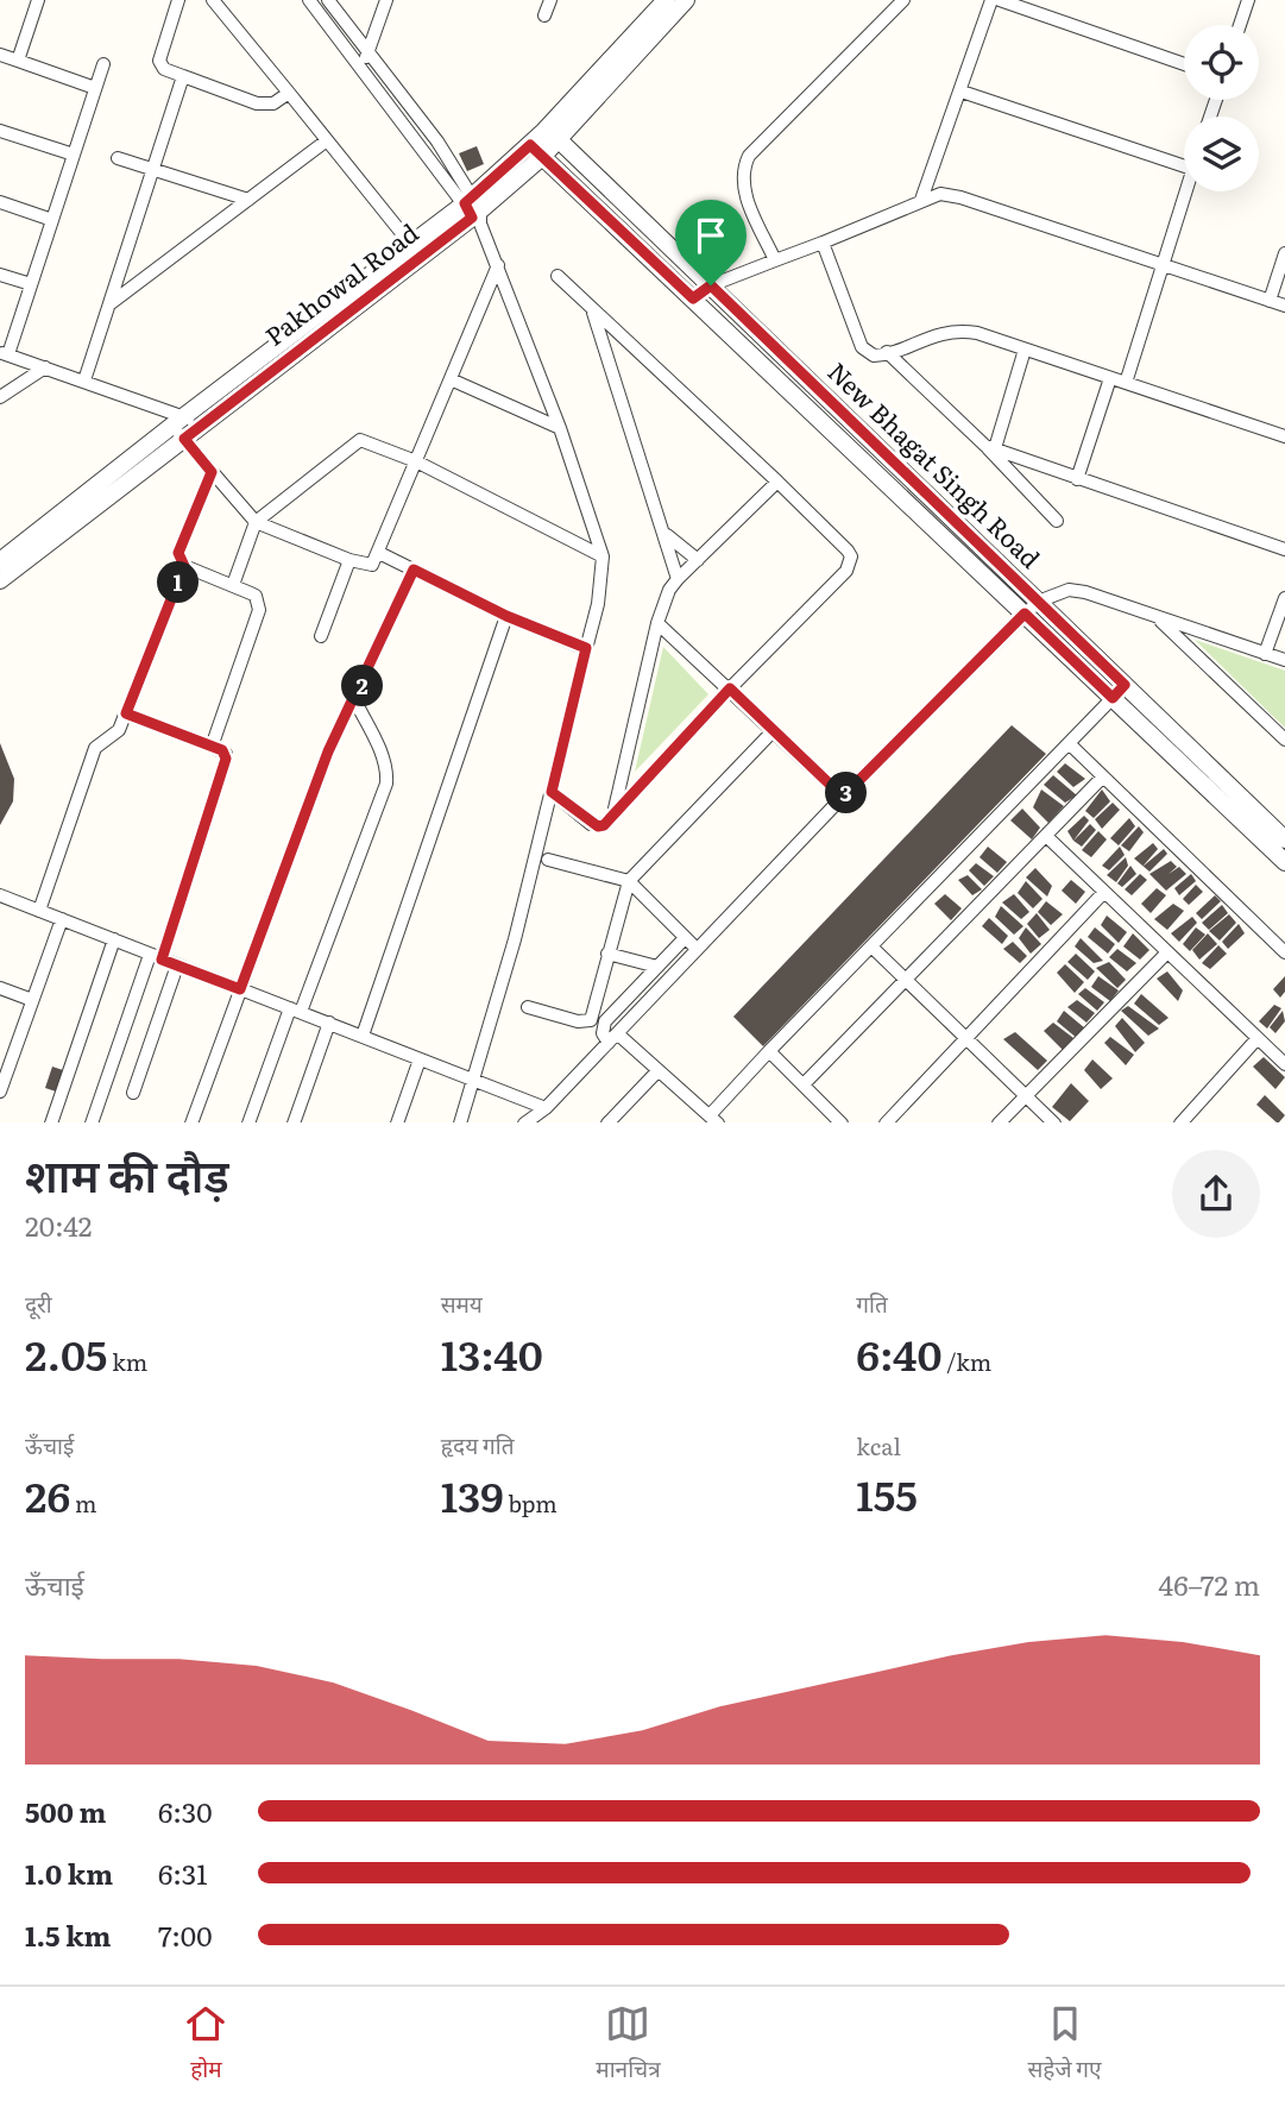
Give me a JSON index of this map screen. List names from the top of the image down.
{
  "streets": {
    "street": ["Pakhowal Road", "New Bhagat Singh Road"]
  },
  "crossings": [
    ["Pakhowal Road", "New Bhagat Singh Road"]
  ],
  "page": {
    "pins": ["1", "2", "3"],
    "heading": ["शाम की दौड़", "20:42"],
    "stats": [
      ["दूरी", "2.05 km"],
      ["समय", "13:40"],
      ["गति", "6:40 /km"],
      ["ऊँचाई", "26 m"],
      ["हृदय गति", "139 bpm"],
      ["kcal", "155"]
    ],
    "chart": ["ऊँचाई", "46–72 m"],
    "list": [
      {
        "name": "500 m",
        "note": "6:30"
      },
      {
        "name": "1.0 km",
        "note": "6:31"
      },
      {
        "name": "1.5 km",
        "note": "7:00"
      }
    ],
    "tabs": ["होम", "मानचित्र", "सहेजे गए"]
  }
}
